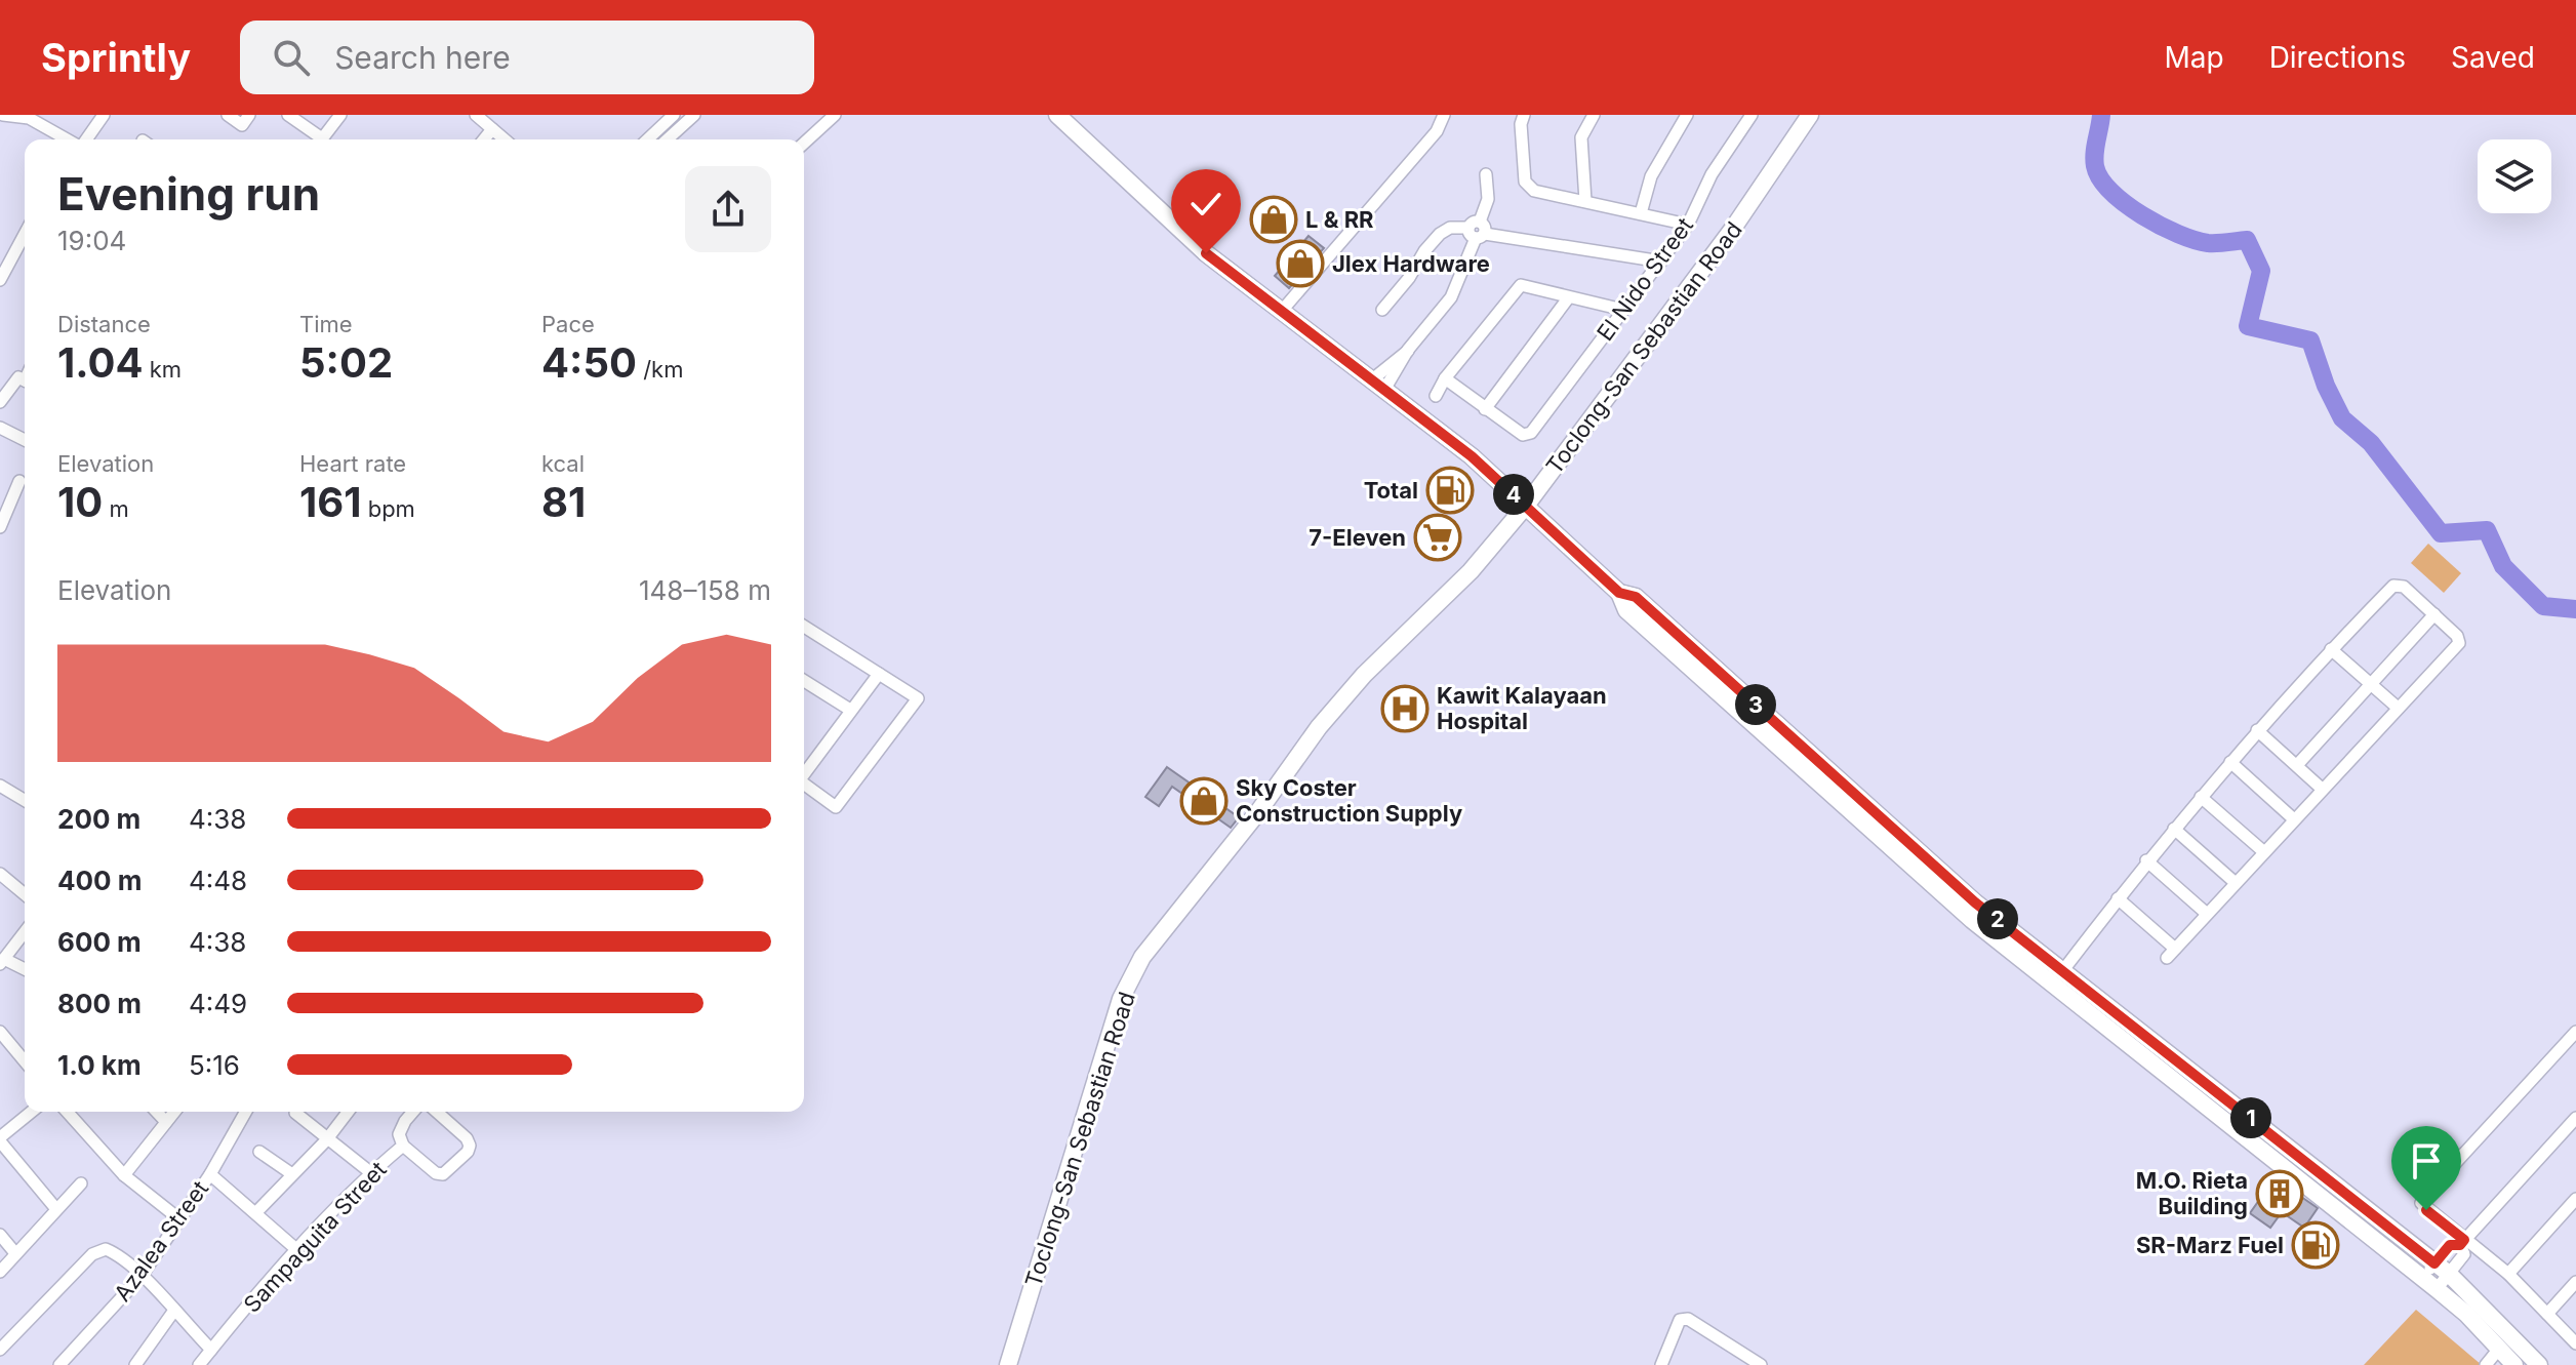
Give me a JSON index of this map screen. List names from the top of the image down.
{
  "streets": {
    "main road": ["Toclong-San Sebastian Road"],
    "street": ["El Nido Street", "Sampaguita Street", "Azalea Street"]
  },
  "places": {
    "shop": ["L & RR", "Jlex Hardware", "Sky Coster Construction Supply"],
    "fuel station": ["Total", "SR-Marz Fuel"],
    "supermarket": ["7-Eleven"],
    "hospital": ["Kawit Kalayaan Hospital"],
    "building": ["M.O. Rieta Building"]
  },
  "page": {
    "header": "Sprintly",
    "search": "Search here",
    "nav": ["Map", "Directions", "Saved"],
    "heading": ["Evening run", "19:04"],
    "stats": [
      ["Distance", "1.04 km"],
      ["Time", "5:02"],
      ["Pace", "4:50 /km"],
      ["Elevation", "10 m"],
      ["Heart rate", "161 bpm"],
      ["kcal", "81"]
    ],
    "pins": [
      "4",
      "3",
      "2",
      "1"
    ],
    "chart": ["Elevation", "148–158 m"],
    "list": [
      {
        "name": "200 m",
        "note": "4:38"
      },
      {
        "name": "400 m",
        "note": "4:48"
      },
      {
        "name": "600 m",
        "note": "4:38"
      },
      {
        "name": "800 m",
        "note": "4:49"
      },
      {
        "name": "1.0 km",
        "note": "5:16"
      }
    ]
  }
}
